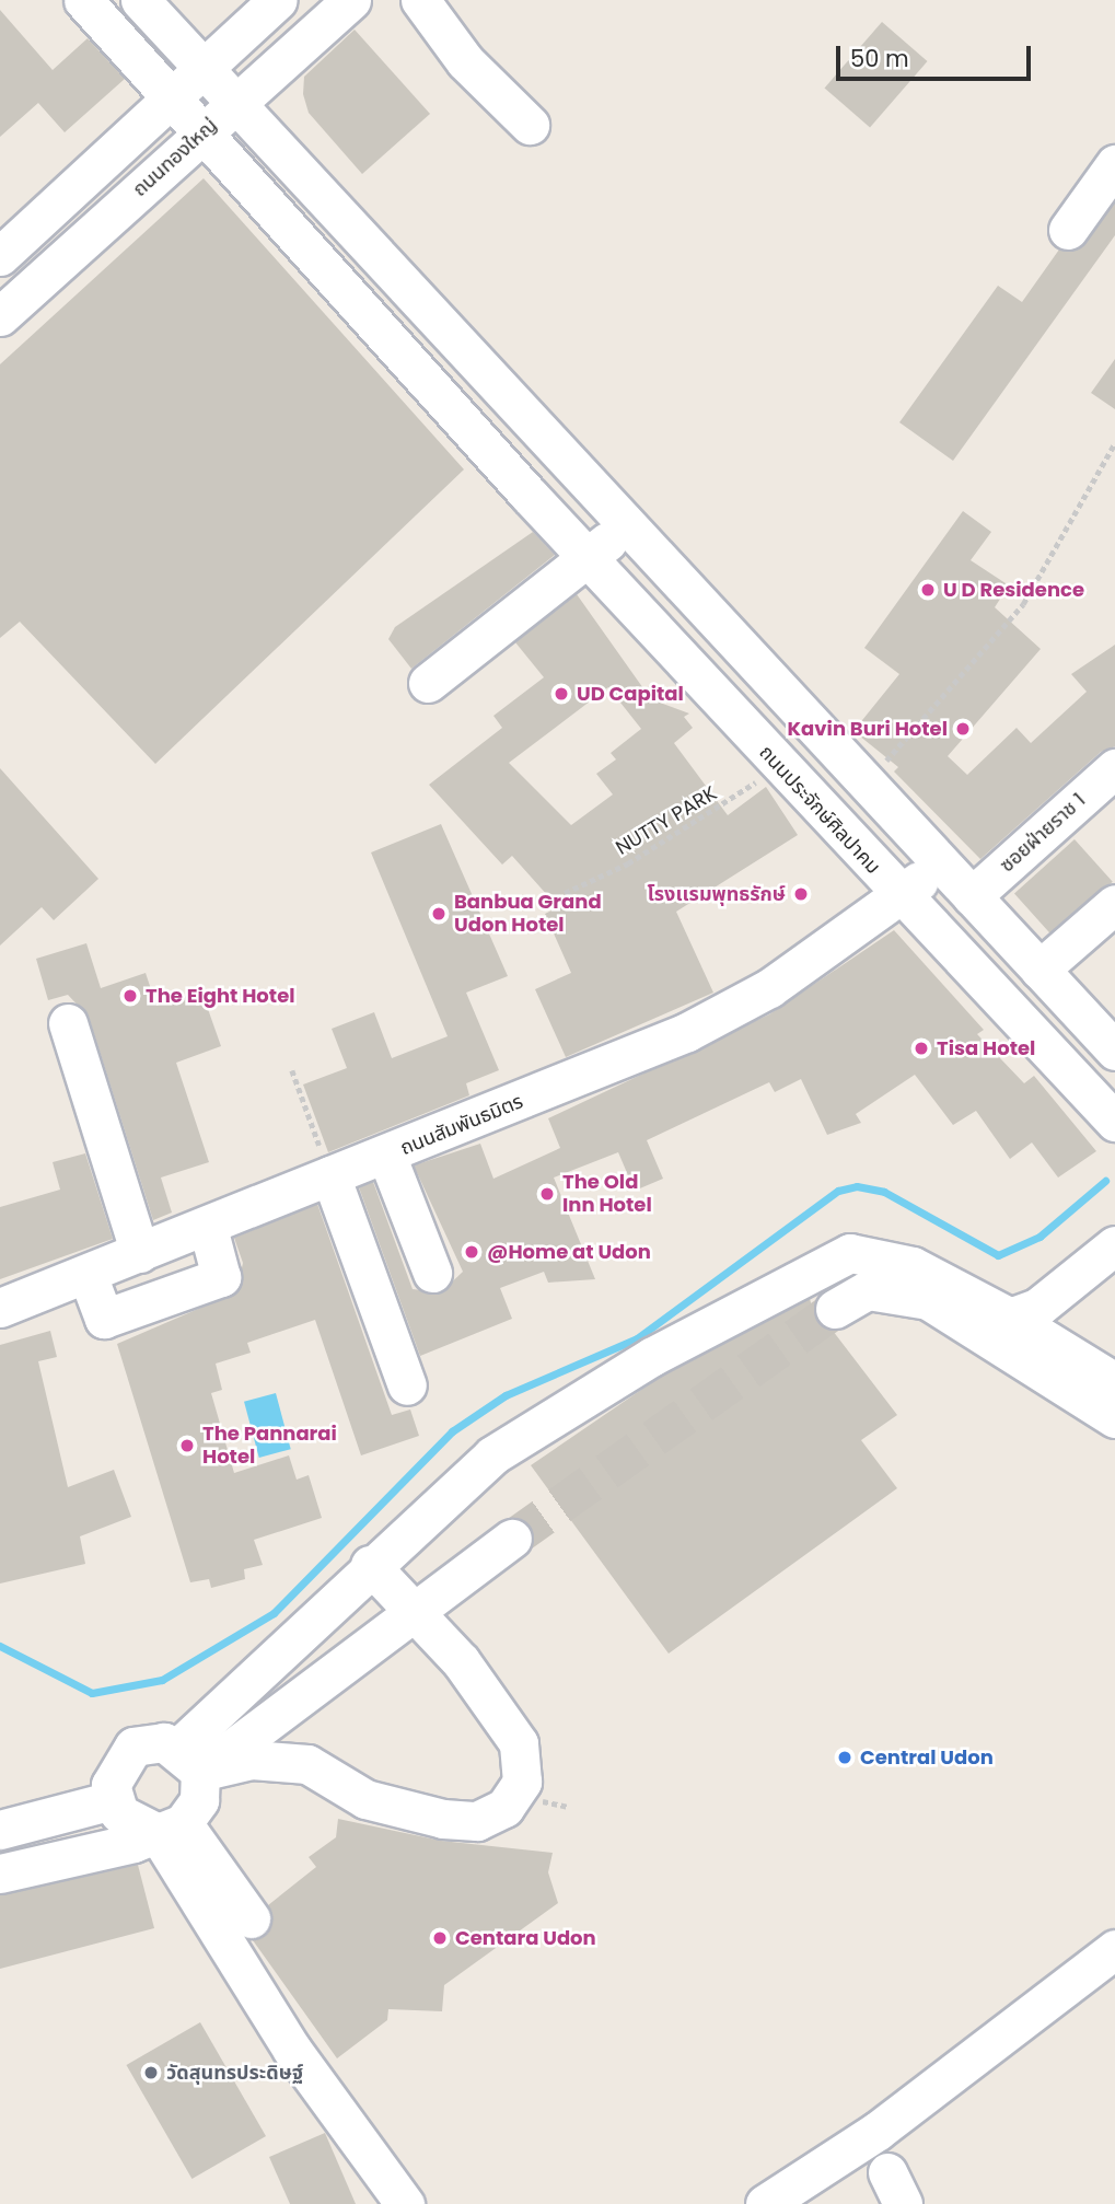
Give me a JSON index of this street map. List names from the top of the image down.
{
  "streets": {
    "street": [
      "ถนนทองใหญ่",
      "ถนนประจักษ์ศิลปาคม",
      "ซอยฝ่ายราช 1",
      "ถนนสัมพันธมิตร"
    ],
    "path": ["NUTTY PARK"]
  },
  "crossings": [
    ["ถนนทองใหญ่", "ถนนประจักษ์ศิลปาคม"],
    ["ถนนประจักษ์ศิลปาคม", "NUTTY PARK"],
    ["ถนนประจักษ์ศิลปาคม", "ถนนสัมพันธมิตร"]
  ],
  "places": [
    "U D Residence",
    "UD Capital",
    "Kavin Buri Hotel",
    "โรงเเรมพุทธรักษ์",
    "Banbua Grand Udon Hotel",
    "The Eight Hotel",
    "Tisa Hotel",
    "The Old Inn Hotel",
    "@Home at Udon",
    "The Pannarai Hotel",
    "Central Udon",
    "Centara Udon",
    "วัดสุนทรประดิษฐ์"
  ],
  "scale_bar": "50 m"
}
